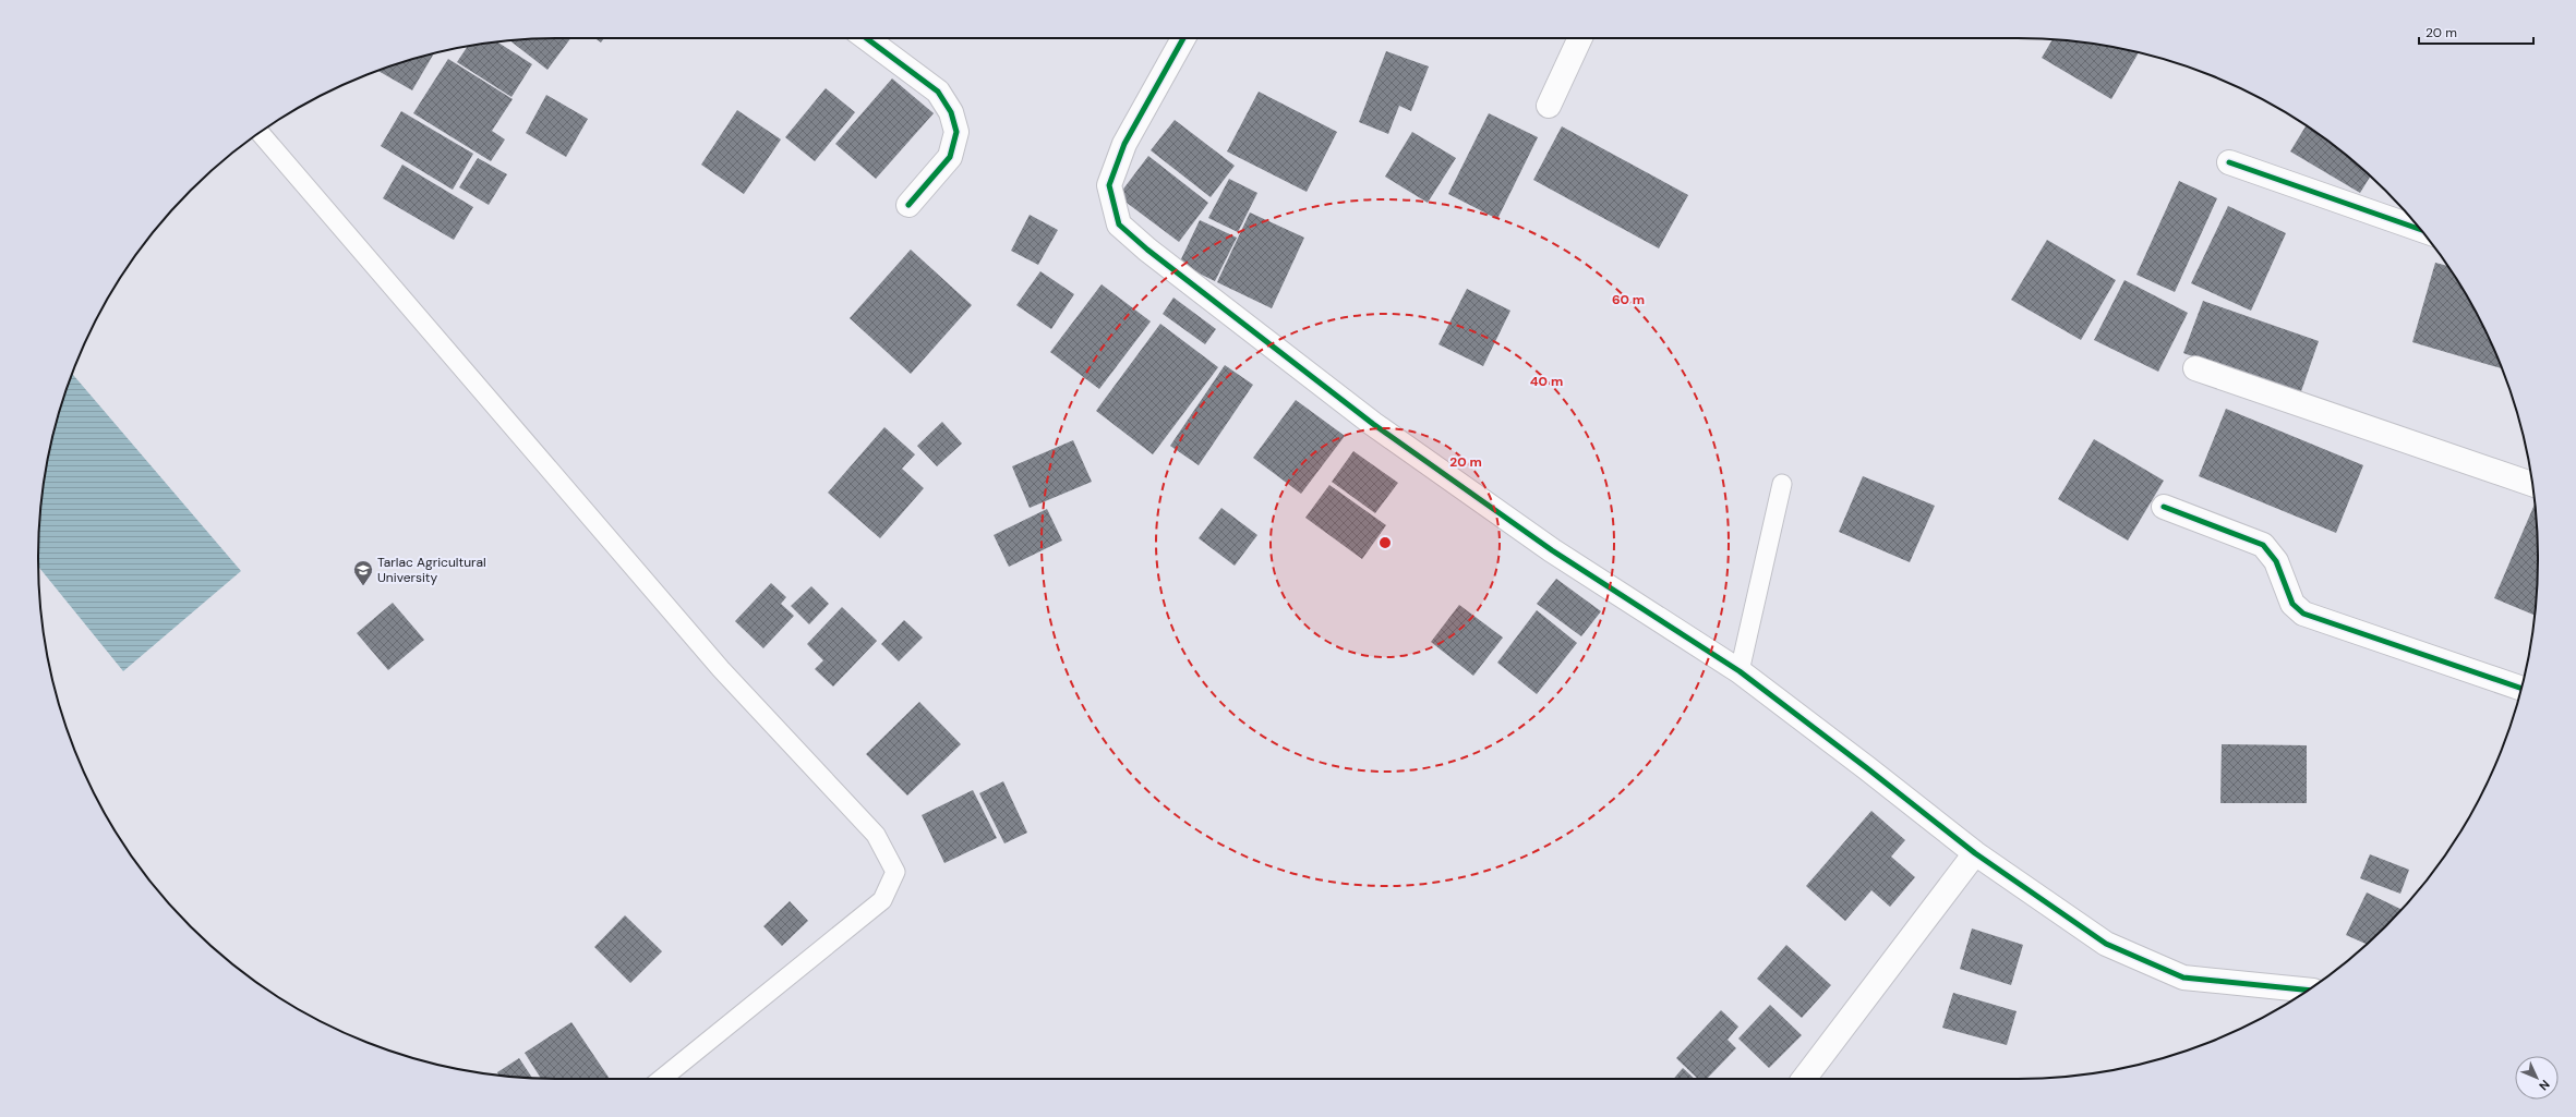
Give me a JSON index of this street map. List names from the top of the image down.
{
  "places": {
    "school or university": ["Tarlac Agricultural University"]
  },
  "scale_bar": "20 m",
  "north": "bottom right",
  "rings": ["60 m", "40 m", "20 m"]
}
